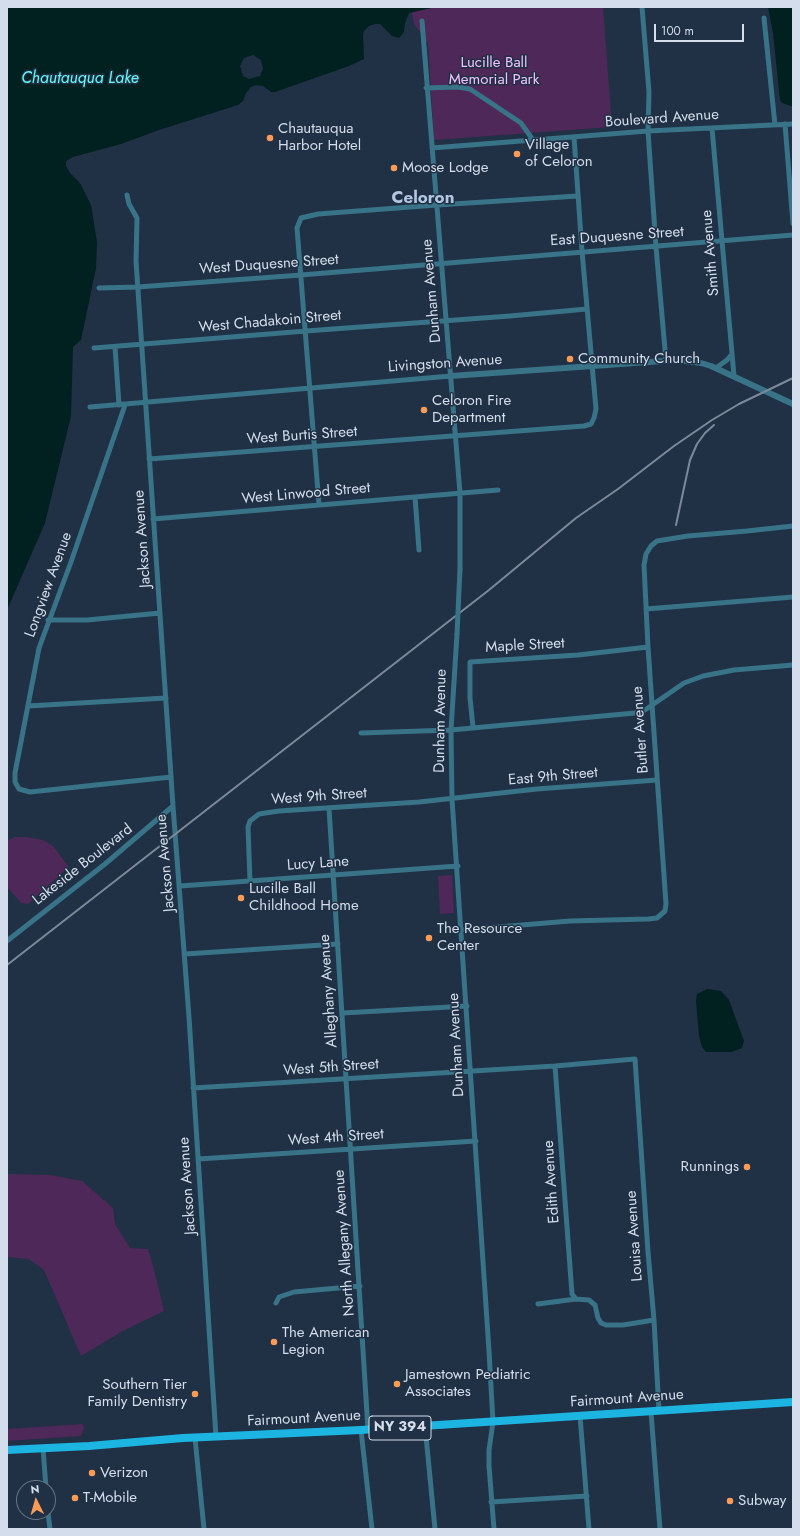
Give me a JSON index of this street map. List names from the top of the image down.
{
  "streets": {
    "main road": ["Fairmount Avenue", "NY 394"],
    "street": [
      "Boulevard Avenue",
      "East Duquesne Street",
      "Smith Avenue",
      "West Duquesne Street",
      "Dunham Avenue",
      "West Chadakoin Street",
      "Livingston Avenue",
      "West Burtis Street",
      "West Linwood Street",
      "Jackson Avenue",
      "Longview Avenue",
      "Maple Street",
      "Butler Avenue",
      "East 9th Street",
      "West 9th Street",
      "Lucy Lane",
      "Lakeside Boulevard",
      "Alleghany Avenue",
      "West 5th Street",
      "West 4th Street",
      "Edith Avenue",
      "Louisa Avenue",
      "North Allegany Avenue"
    ]
  },
  "crossings": [
    ["Boulevard Avenue", "Smith Avenue"],
    ["Boulevard Avenue", "Dunham Avenue"],
    ["East Duquesne Street", "Smith Avenue"],
    ["East Duquesne Street", "West Duquesne Street"],
    ["East Duquesne Street", "Dunham Avenue"],
    ["Smith Avenue", "Livingston Avenue"],
    ["West Duquesne Street", "Dunham Avenue"],
    ["West Duquesne Street", "Jackson Avenue"],
    ["Dunham Avenue", "West Chadakoin Street"],
    ["Dunham Avenue", "Livingston Avenue"],
    ["Dunham Avenue", "West Burtis Street"],
    ["Dunham Avenue", "West Linwood Street"],
    ["Dunham Avenue", "Butler Avenue"],
    ["Dunham Avenue", "East 9th Street"],
    ["Dunham Avenue", "West 9th Street"],
    ["Dunham Avenue", "Lucy Lane"],
    ["Dunham Avenue", "West 5th Street"],
    ["Dunham Avenue", "West 4th Street"],
    ["Dunham Avenue", "Fairmount Avenue"],
    ["West Chadakoin Street", "Jackson Avenue"],
    ["Livingston Avenue", "West Burtis Street"],
    ["Livingston Avenue", "Jackson Avenue"],
    ["Livingston Avenue", "Longview Avenue"],
    ["West Burtis Street", "Jackson Avenue"],
    ["West Linwood Street", "Jackson Avenue"],
    ["Jackson Avenue", "Longview Avenue"],
    ["Jackson Avenue", "Lucy Lane"],
    ["Jackson Avenue", "Lakeside Boulevard"],
    ["Jackson Avenue", "West 5th Street"],
    ["Jackson Avenue", "West 4th Street"],
    ["Jackson Avenue", "Fairmount Avenue"],
    ["Maple Street", "Butler Avenue"],
    ["Butler Avenue", "East 9th Street"],
    ["East 9th Street", "West 9th Street"],
    ["West 9th Street", "Lucy Lane"],
    ["West 9th Street", "Alleghany Avenue"],
    ["Lucy Lane", "Alleghany Avenue"],
    ["Alleghany Avenue", "West 5th Street"],
    ["Alleghany Avenue", "West 4th Street"],
    ["Alleghany Avenue", "North Allegany Avenue"],
    ["West 5th Street", "Edith Avenue"],
    ["West 5th Street", "Louisa Avenue"],
    ["West 4th Street", "North Allegany Avenue"],
    ["Louisa Avenue", "Fairmount Avenue"],
    ["North Allegany Avenue", "Fairmount Avenue"]
  ],
  "districts": ["Celoron"],
  "water": ["Chautauqua Lake"],
  "parks": ["Lucille Ball Memorial Park"],
  "places": [
    "Chautauqua Harbor Hotel",
    "Village of Celoron",
    "Moose Lodge",
    "Community Church",
    "Celoron Fire Department",
    "Lucille Ball Childhood Home",
    "The Resource Center",
    "Runnings",
    "The American Legion",
    "Jamestown Pediatric Associates",
    "Southern Tier Family Dentistry",
    "Verizon",
    "T-Mobile",
    "Subway"
  ],
  "scale_bar": "100 m",
  "north": "top"
}
